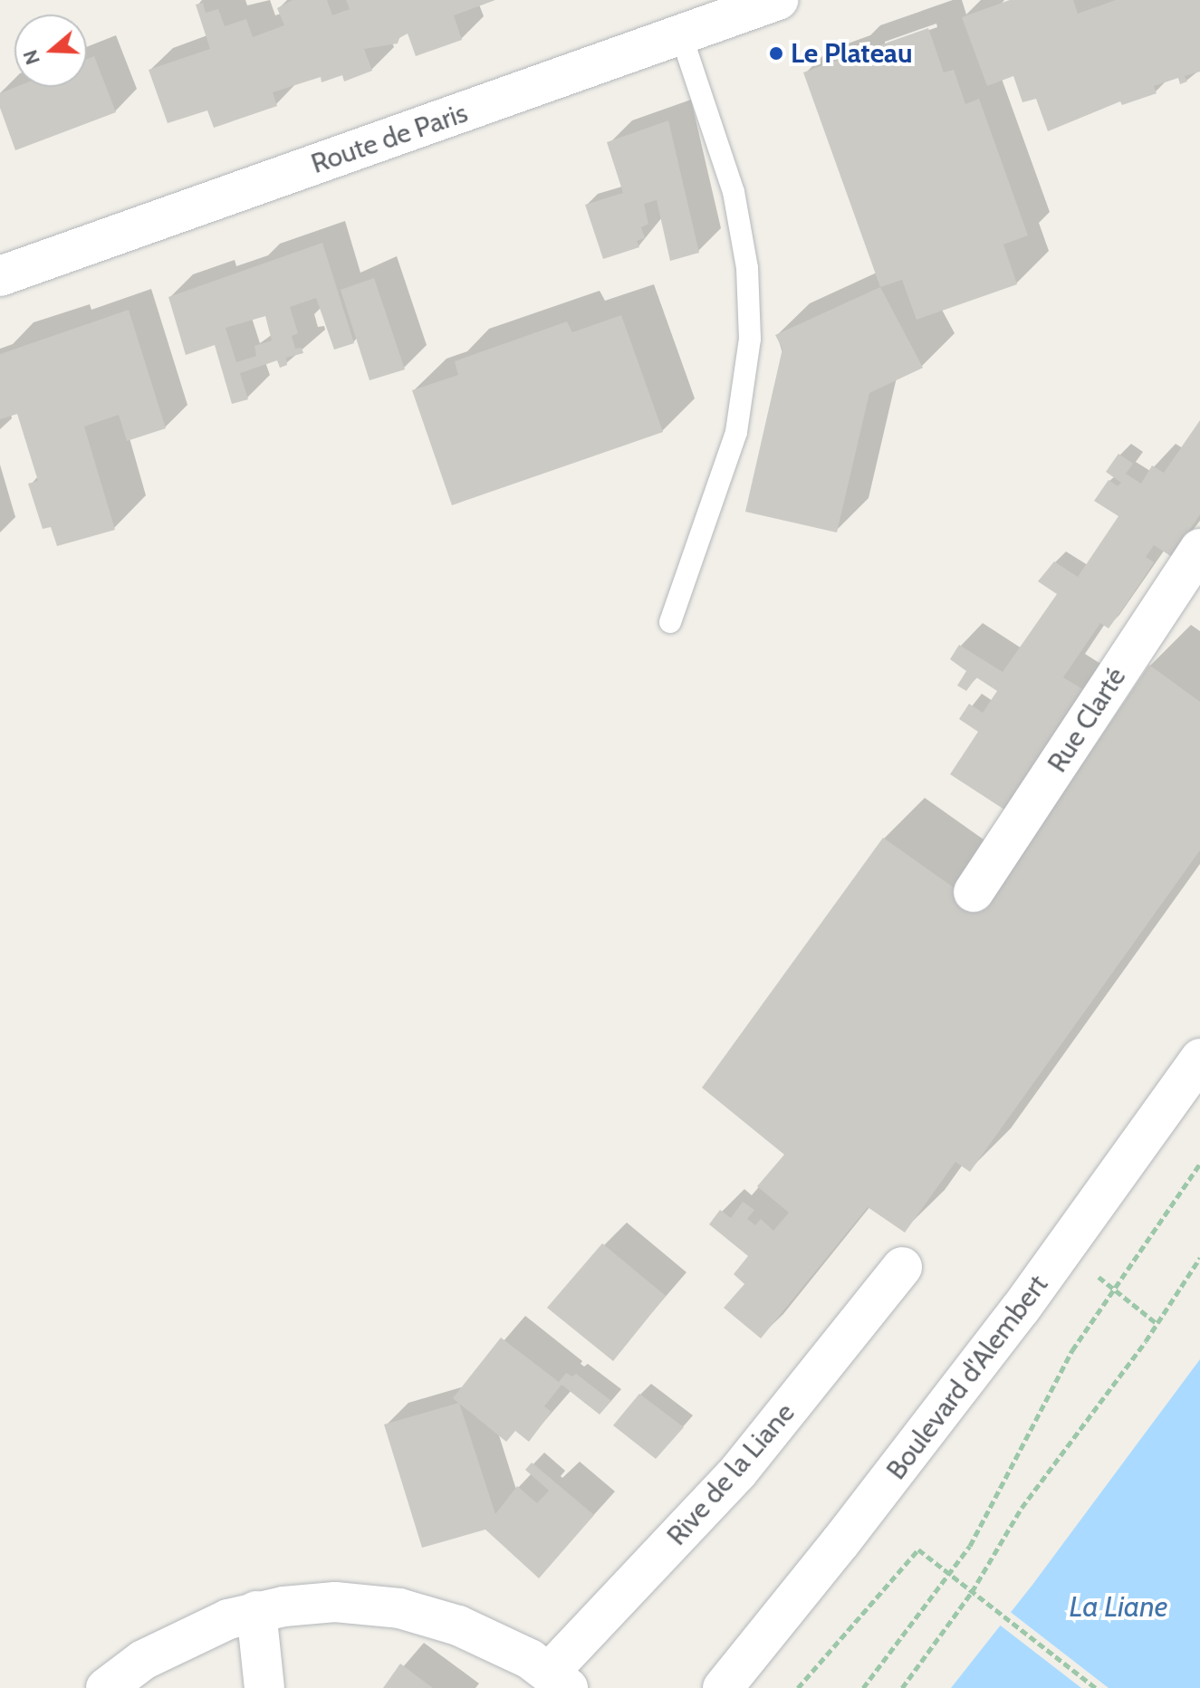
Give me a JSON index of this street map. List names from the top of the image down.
{
  "streets": {
    "street": [
      "Route de Paris",
      "Rue Clarté",
      "Boulevard d'Alembert",
      "Rive de la Liane"
    ]
  },
  "water": ["La Liane"],
  "places": ["Le Plateau"],
  "north": "left"
}
